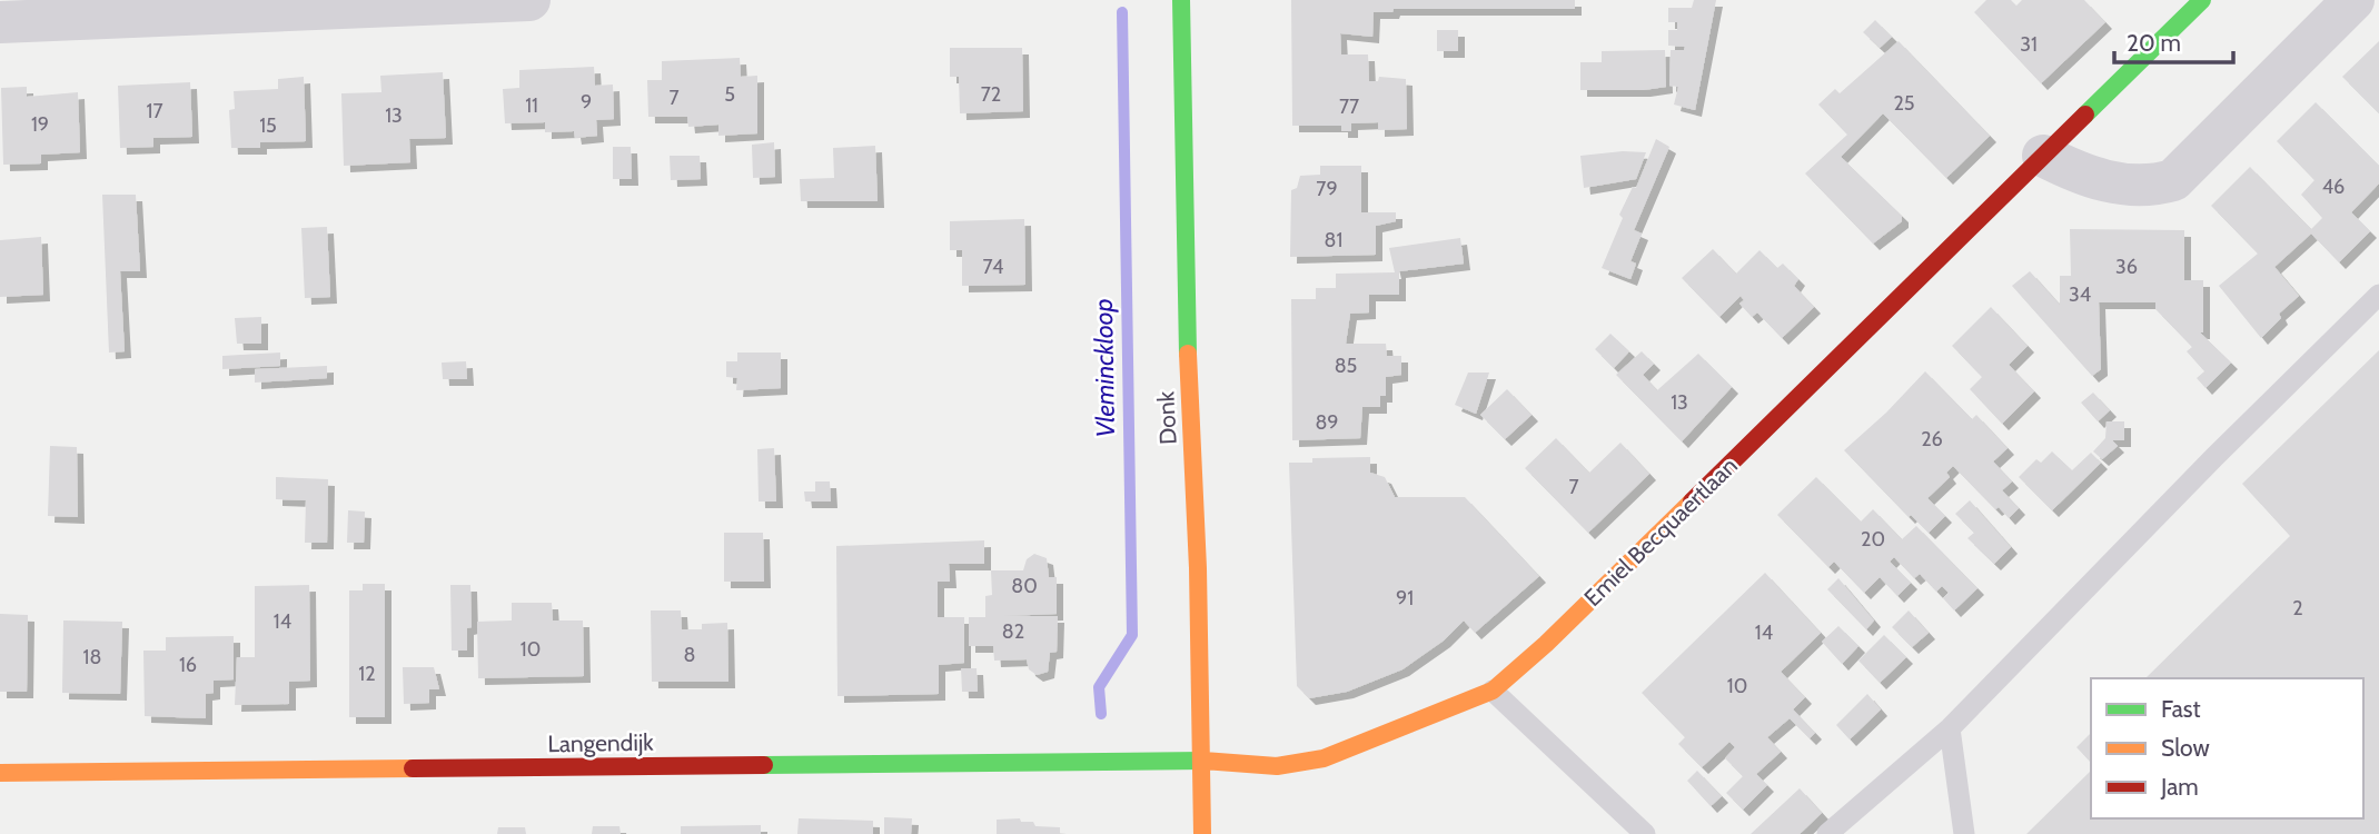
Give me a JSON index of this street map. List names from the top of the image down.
{
  "streets": {
    "street": ["Donk", "Emiel Becquaertlaan", "Langendijk"]
  },
  "crossings": [
    ["Donk", "Emiel Becquaertlaan"],
    ["Donk", "Langendijk"],
    ["Emiel Becquaertlaan", "Langendijk"]
  ],
  "water": ["Vleminckloop"],
  "house_numbers": [
    "31",
    "5",
    "72",
    "7",
    "9",
    "25",
    "11",
    "77",
    "17",
    "13",
    "19",
    "15",
    "46",
    "79",
    "81",
    "74",
    "36",
    "34",
    "85",
    "13",
    "89",
    "26",
    "7",
    "20",
    "80",
    "91",
    "2",
    "14",
    "82",
    "14",
    "10",
    "8",
    "18",
    "16",
    "12",
    "10"
  ],
  "legend": ["Fast", "Slow", "Jam"],
  "scale_bar": "20 m"
}
